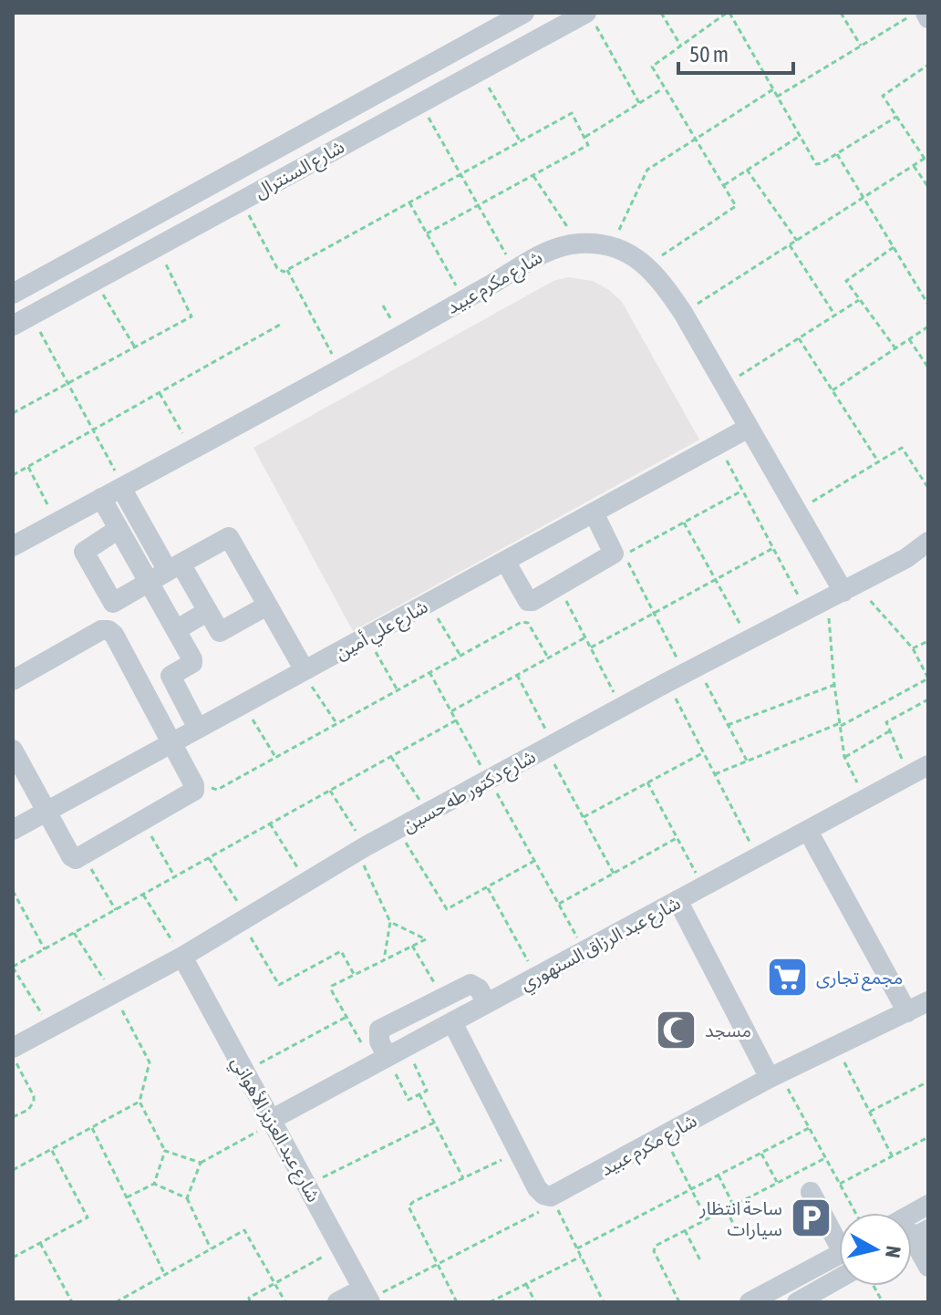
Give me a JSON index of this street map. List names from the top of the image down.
{
  "streets": {
    "street": [
      "شارع السنترال",
      "شارع مكرم عبيد",
      "شارع علي أمين",
      "شارع دكتور طه حسين",
      "شارع عبد الرزاق السنهوري",
      "شارع عبد العزيز الأهواني"
    ]
  },
  "crossings": [
    ["شارع مكرم عبيد", "شارع علي أمين"],
    ["شارع مكرم عبيد", "شارع دكتور طه حسين"],
    ["شارع دكتور طه حسين", "شارع عبد العزيز الأهواني"],
    ["شارع عبد الرزاق السنهوري", "شارع عبد العزيز الأهواني"]
  ],
  "places": {
    "supermarket": ["مجمع تجارى"],
    "mosque": ["مسجد"],
    "parking": ["ساحة انتظار سيارات"]
  },
  "scale_bar": "50 m",
  "north": "right"
}
